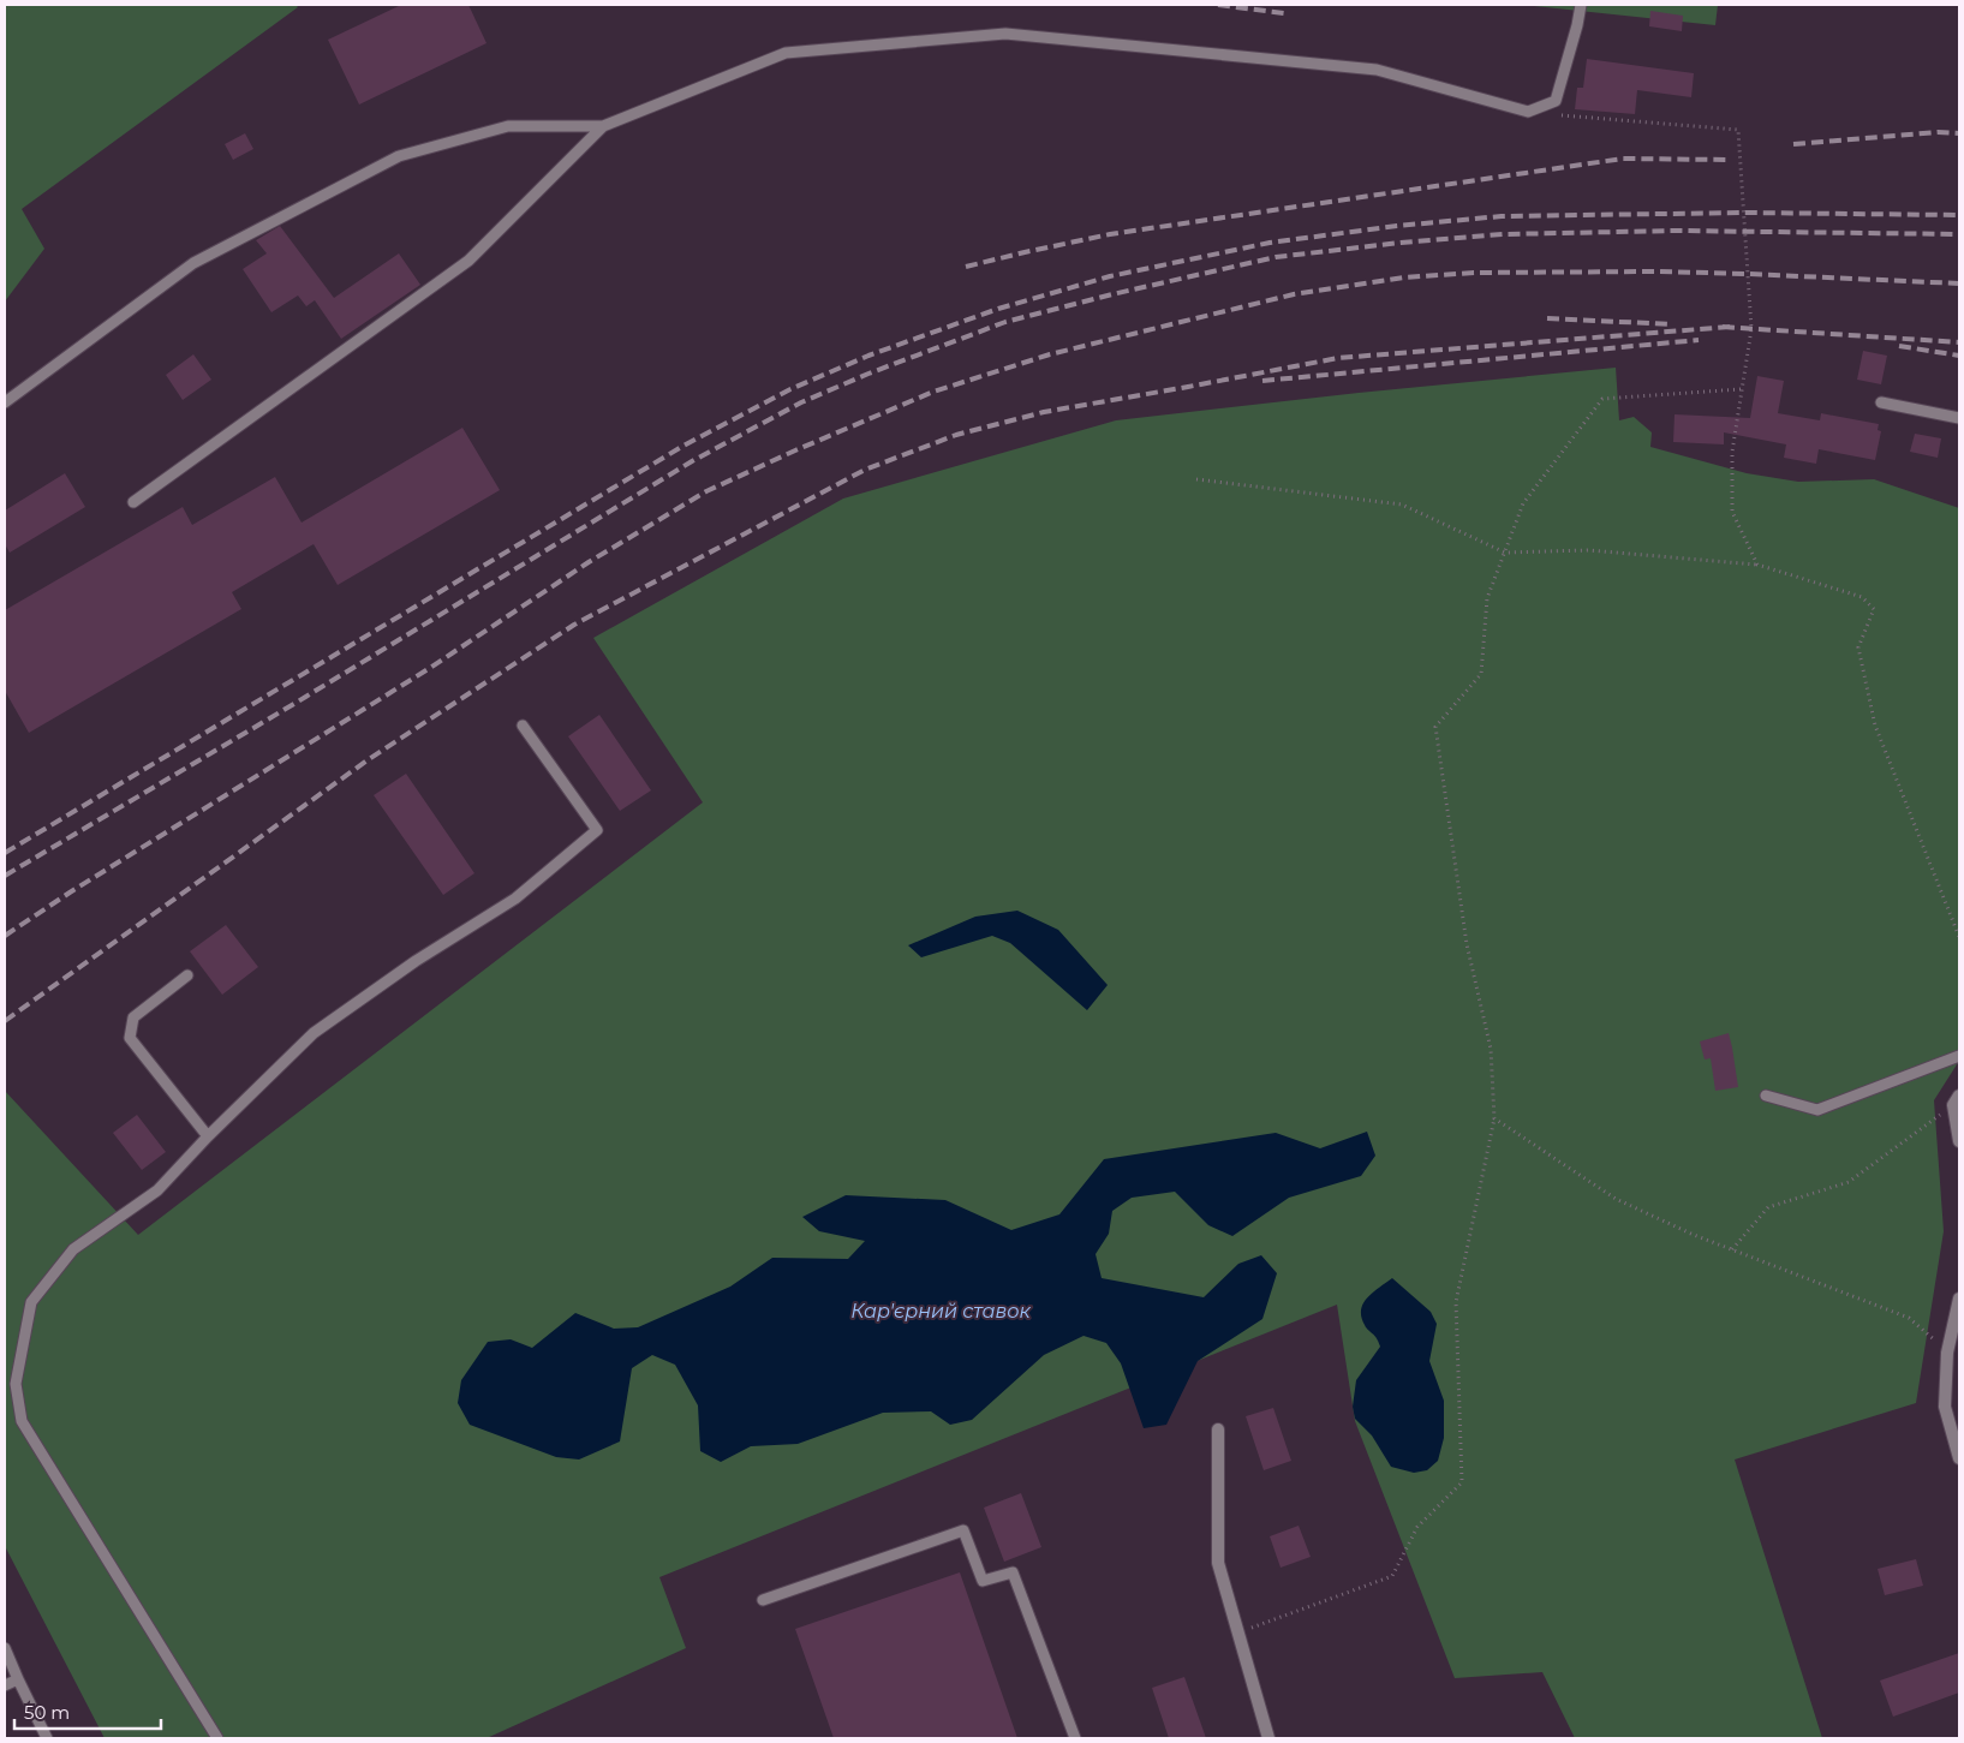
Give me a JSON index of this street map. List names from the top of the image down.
{
  "water": ["Кар'єрний ставок"],
  "scale_bar": "50 m"
}
